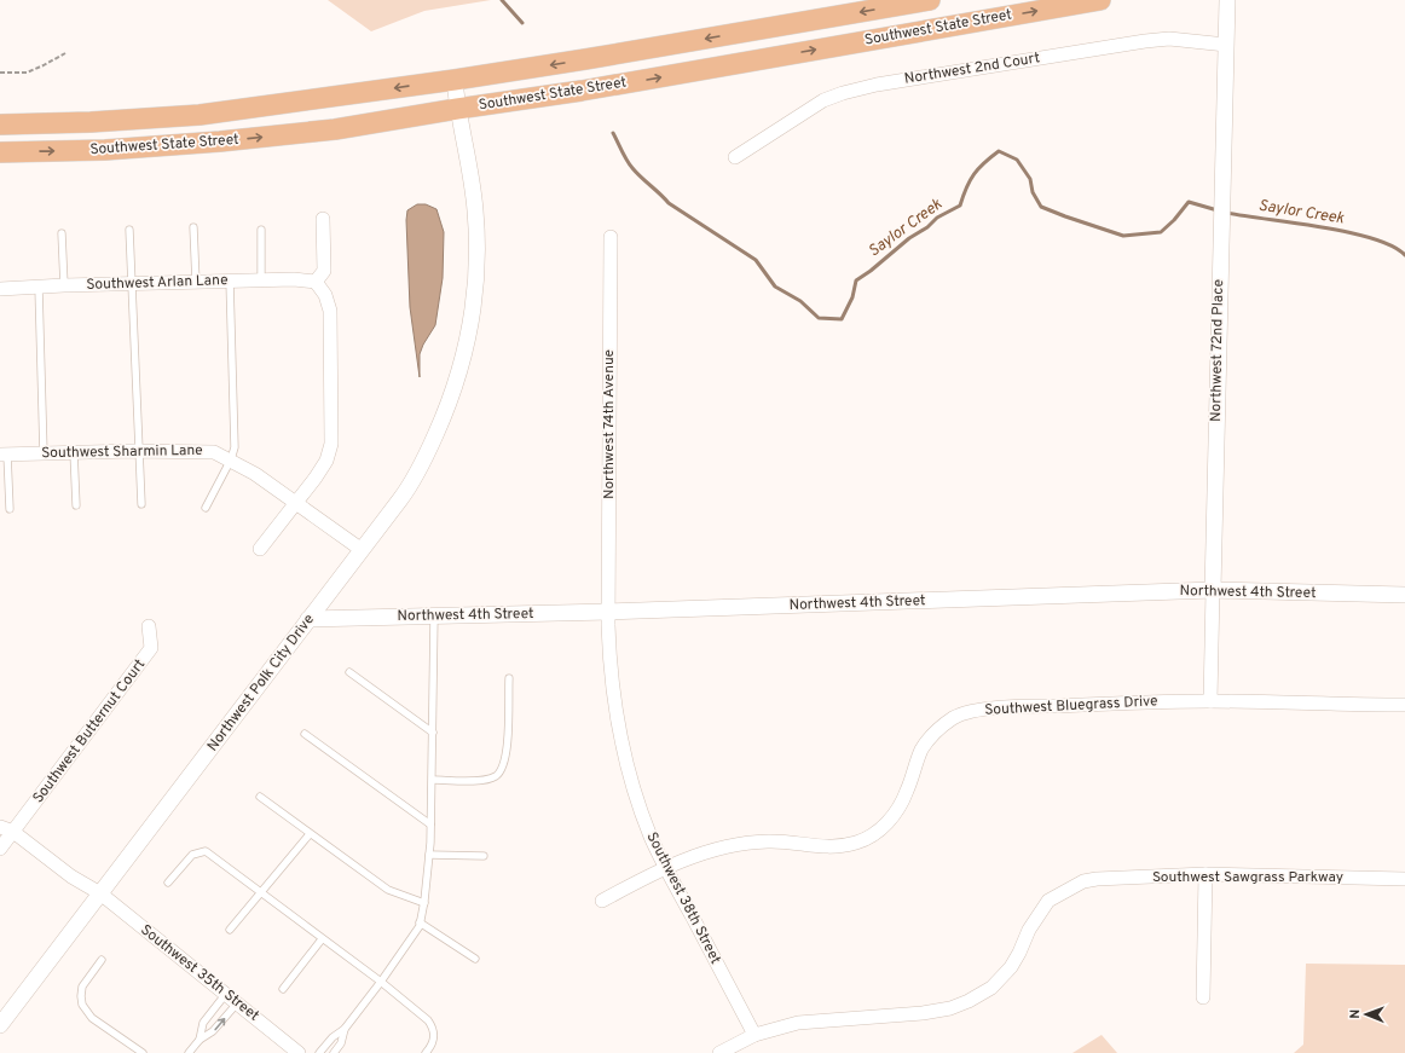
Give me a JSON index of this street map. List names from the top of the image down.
{
  "streets": {
    "main road": ["Southwest State Street"],
    "street": [
      "Northwest 2nd Court",
      "Southwest Arlan Lane",
      "Northwest 72nd Place",
      "Northwest 74th Avenue",
      "Southwest Sharmin Lane",
      "Northwest 4th Street",
      "Northwest Polk City Drive",
      "Southwest Bluegrass Drive",
      "Southwest Butternut Court",
      "Southwest Sawgrass Parkway",
      "Southwest 38th Street",
      "Southwest 35th Street"
    ]
  },
  "crossings": [
    ["Southwest State Street", "Northwest Polk City Drive"],
    ["Northwest 2nd Court", "Northwest 72nd Place"],
    ["Northwest 72nd Place", "Northwest 4th Street"],
    ["Northwest 72nd Place", "Southwest Bluegrass Drive"],
    ["Northwest 74th Avenue", "Northwest 4th Street"],
    ["Northwest 74th Avenue", "Southwest 38th Street"],
    ["Southwest Sharmin Lane", "Northwest Polk City Drive"],
    ["Northwest 4th Street", "Northwest Polk City Drive"],
    ["Northwest 4th Street", "Southwest 38th Street"],
    ["Northwest Polk City Drive", "Southwest 35th Street"],
    ["Southwest Bluegrass Drive", "Southwest 38th Street"],
    ["Southwest Butternut Court", "Southwest 35th Street"],
    ["Southwest Sawgrass Parkway", "Southwest 38th Street"]
  ],
  "water": ["Saylor Creek"],
  "north": "left"
}
